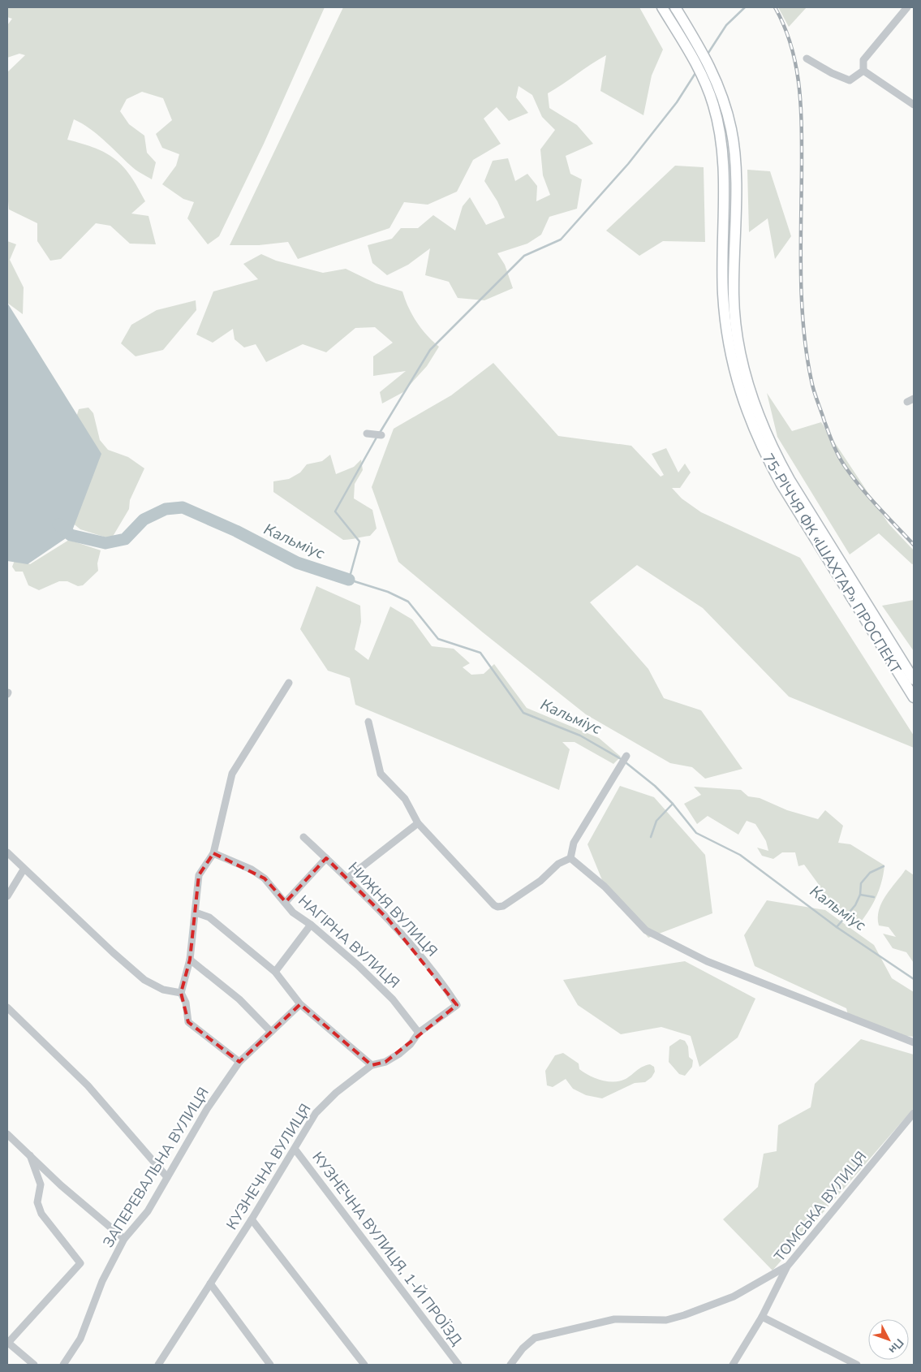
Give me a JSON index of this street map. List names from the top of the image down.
{
  "streets": {
    "main road": ["75-РІЧЧЯ ФК «ШАХТАР» ПРОСПЕКТ"],
    "street": [
      "НИЖНЯ ВУЛИЦЯ",
      "НАГІРНА ВУЛИЦЯ",
      "КУЗНЕЧНА ВУЛИЦЯ",
      "ЗАПЕРЕВАЛЬНА ВУЛИЦЯ",
      "ТОМСЬКА ВУЛИЦЯ",
      "КУЗНЕЧНА ВУЛИЦЯ, 1-Й ПРОЇЗД"
    ]
  },
  "crossings": [
    ["НИЖНЯ ВУЛИЦЯ", "КУЗНЕЧНА ВУЛИЦЯ"],
    ["НАГІРНА ВУЛИЦЯ", "КУЗНЕЧНА ВУЛИЦЯ"],
    ["КУЗНЕЧНА ВУЛИЦЯ", "КУЗНЕЧНА ВУЛИЦЯ, 1-Й ПРОЇЗД"]
  ],
  "water": ["Кальміус"],
  "north": "bottom right"
}
